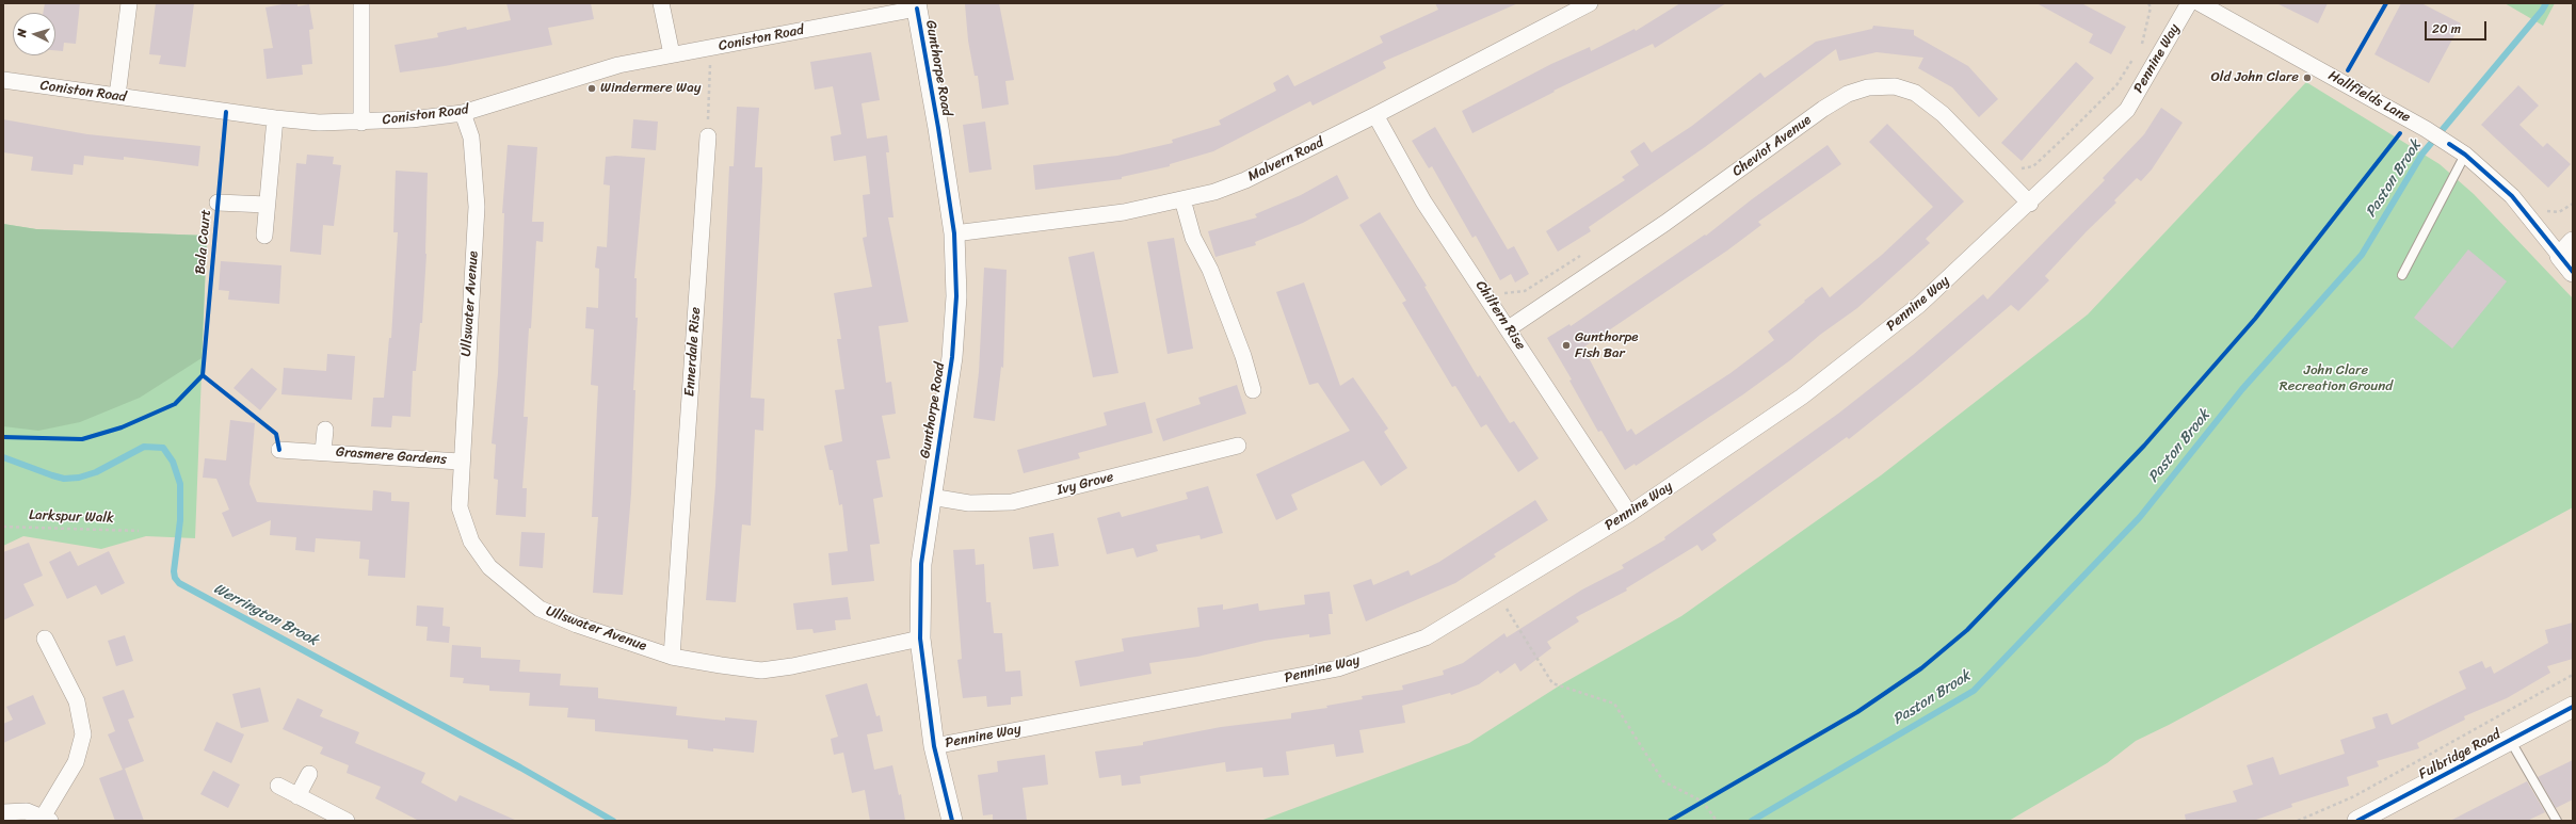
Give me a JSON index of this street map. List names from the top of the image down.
{
  "streets": {
    "street": [
      "Coniston Road",
      "Pennine Way",
      "Gunthorpe Road",
      "Hallfields Lane",
      "Cheviot Avenue",
      "Malvern Road",
      "Bala Court",
      "Ullswater Avenue",
      "Chiltern Rise",
      "Ennerdale Rise",
      "Grasmere Gardens",
      "Ivy Grove",
      "Fulbridge Road"
    ],
    "path": ["Larkspur Walk"]
  },
  "crossings": [
    ["Coniston Road", "Gunthorpe Road"],
    ["Coniston Road", "Bala Court"],
    ["Coniston Road", "Ullswater Avenue"],
    ["Pennine Way", "Gunthorpe Road"],
    ["Pennine Way", "Cheviot Avenue"],
    ["Pennine Way", "Chiltern Rise"],
    ["Gunthorpe Road", "Malvern Road"],
    ["Gunthorpe Road", "Ullswater Avenue"],
    ["Gunthorpe Road", "Ivy Grove"],
    ["Cheviot Avenue", "Chiltern Rise"],
    ["Malvern Road", "Chiltern Rise"],
    ["Ullswater Avenue", "Ennerdale Rise"],
    ["Ullswater Avenue", "Grasmere Gardens"]
  ],
  "water": ["Paston Brook", "Werrington Brook"],
  "parks": ["John Clare Recreation Ground"],
  "places": ["Old John Clare", "Windermere Way", "Gunthorpe Fish Bar"],
  "scale_bar": "20 m",
  "north": "left"
}
